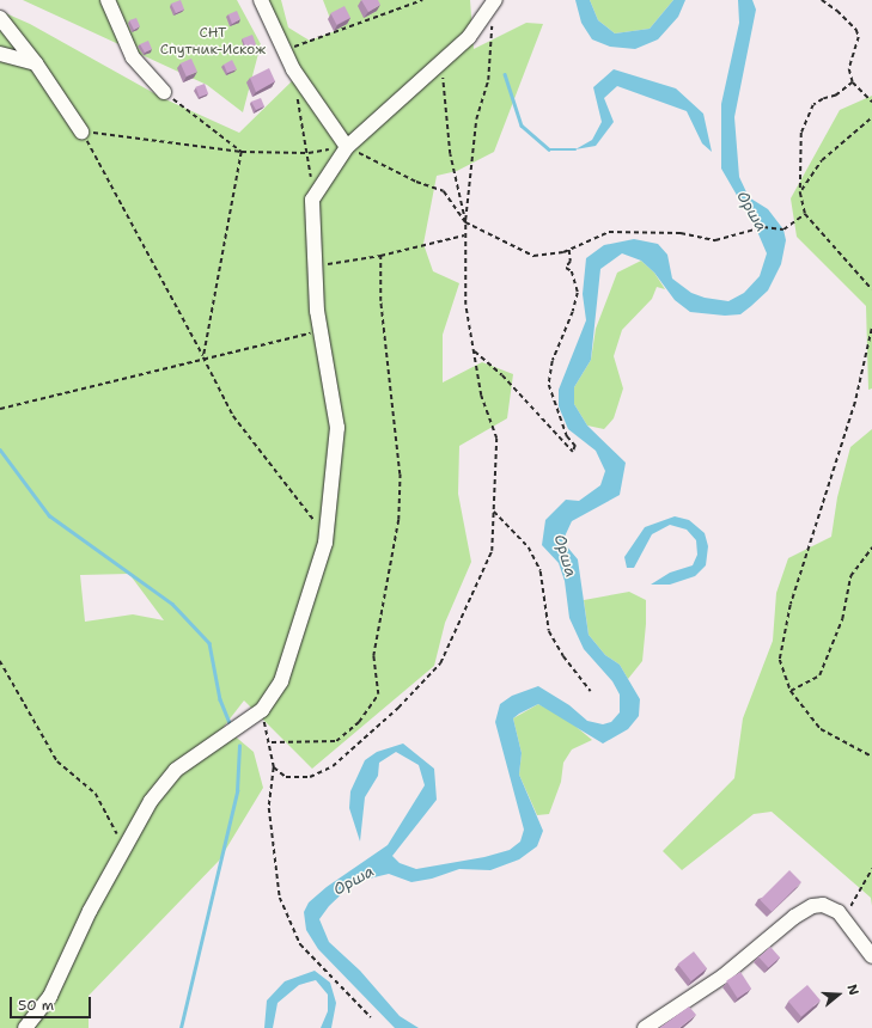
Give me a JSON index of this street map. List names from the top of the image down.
{
  "water": ["Орша"],
  "parks": ["СНТ Спутник-Искож"],
  "scale_bar": "50 m",
  "north": "right"
}
